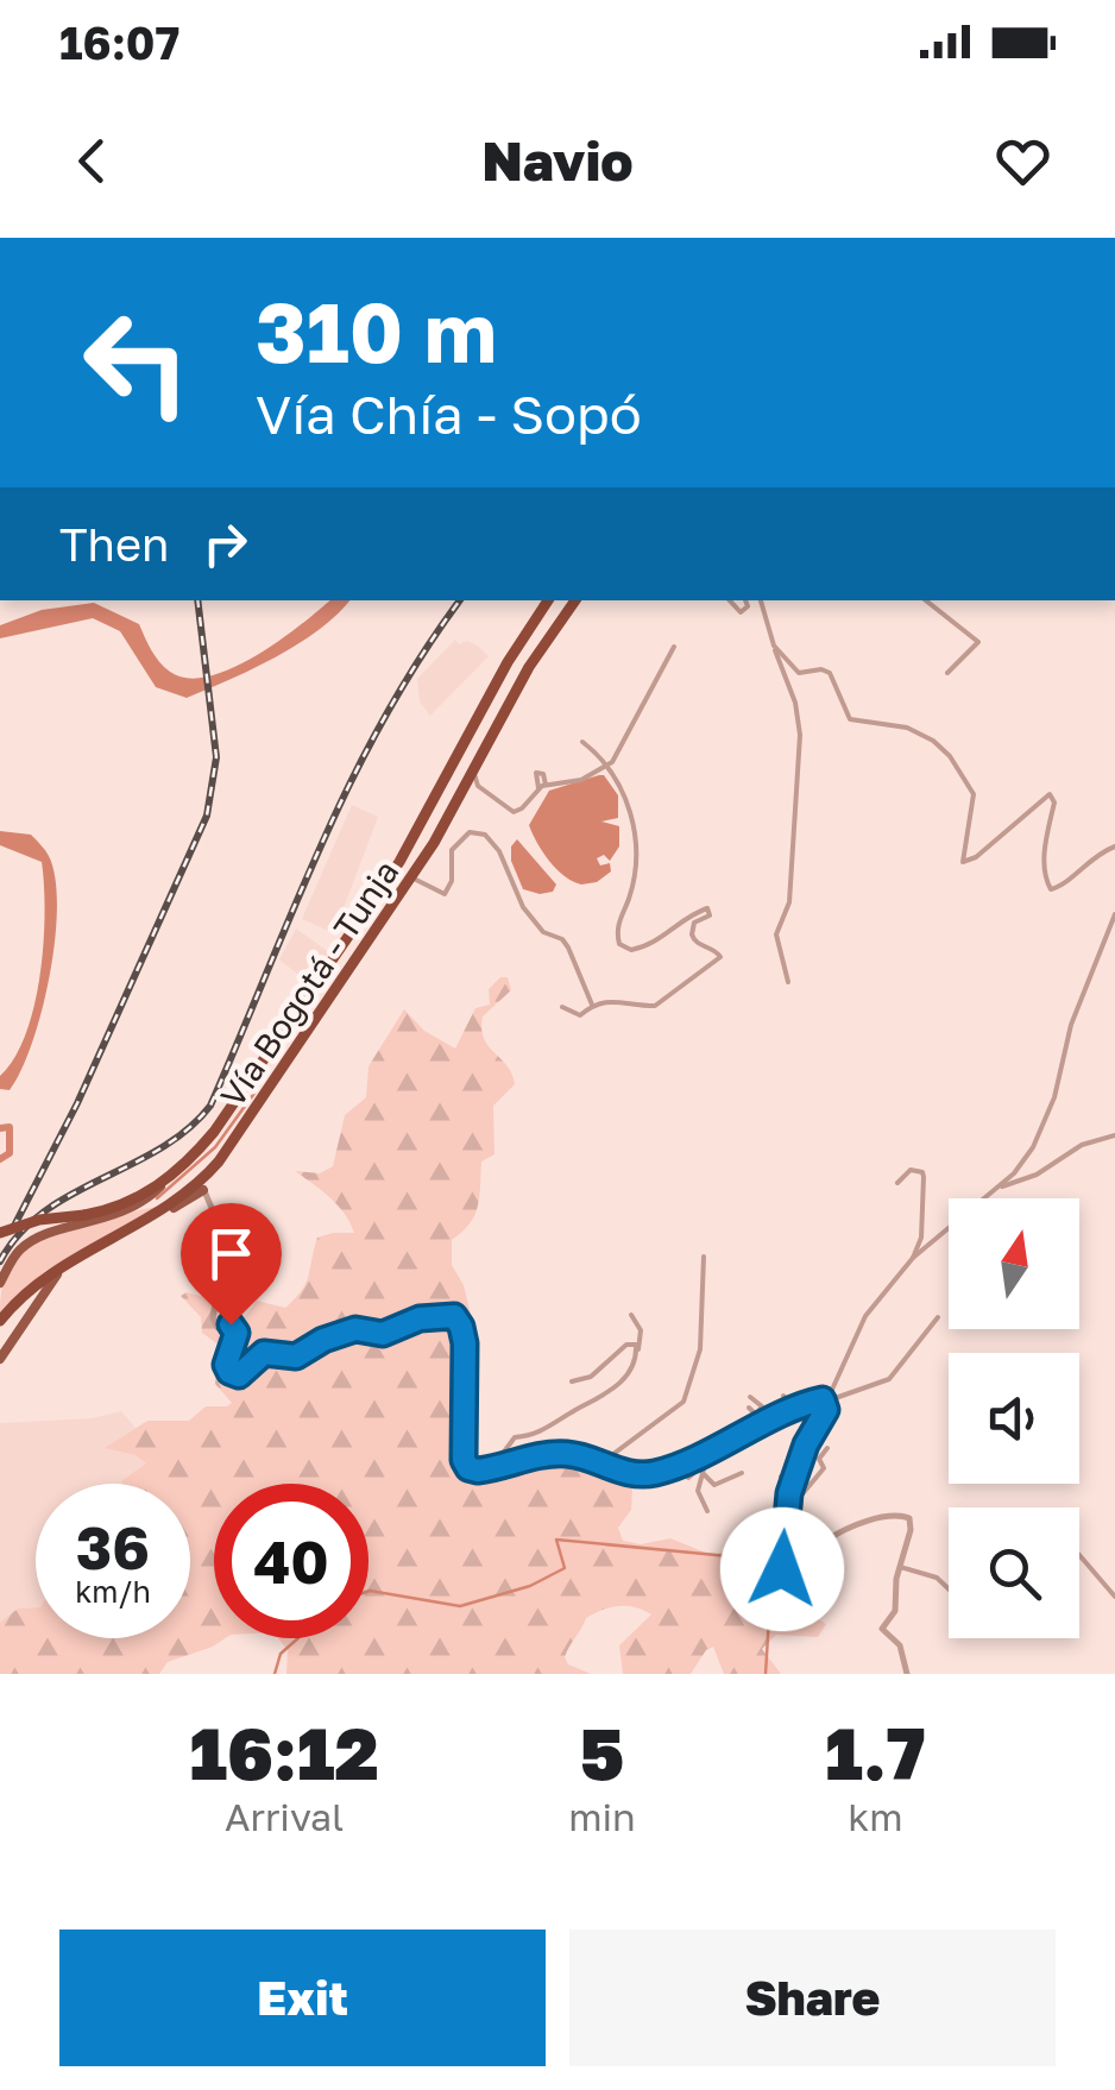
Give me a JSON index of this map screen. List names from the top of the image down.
{
  "streets": {
    "highway": ["Vía Bogotá - Tunja"]
  },
  "north": "top",
  "page": {
    "status": "16:07",
    "header": "Navio",
    "turn": ["310 m", "Vía Chía - Sopó"],
    "then": "Then",
    "speed": "36 km/h",
    "limit": "40",
    "eta": [
      "16:12",
      "Arrival",
      "5",
      "min",
      "1.7",
      "km"
    ],
    "buttons": ["Exit", "Share"]
  }
}
